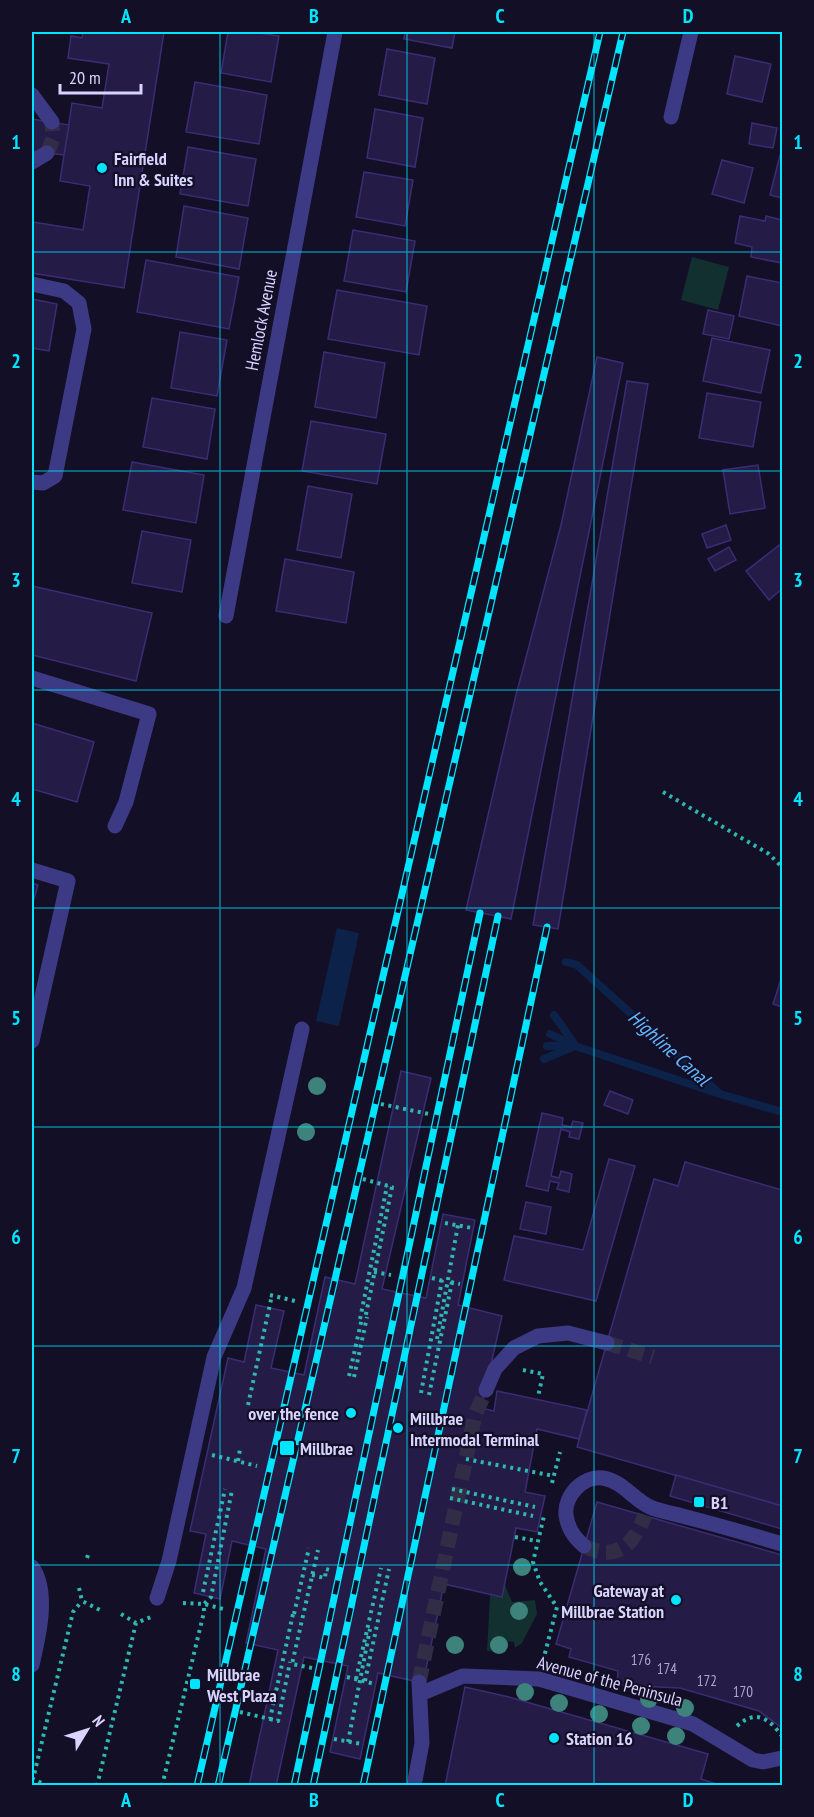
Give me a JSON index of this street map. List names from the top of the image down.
{
  "streets": {
    "street": ["Hemlock Avenue", "Avenue of the Peninsula"]
  },
  "water": ["Highline Canal"],
  "places": {
    "other": [
      "Fairfield Inn & Suites",
      "over the fence",
      "Millbrae Intermodal Terminal",
      "Gateway at Millbrae Station",
      "Station 16"
    ],
    "transit": ["Millbrae", "B1", "Millbrae West Plaza"]
  },
  "house_numbers": [
    "176",
    "174",
    "172",
    "170"
  ],
  "scale_bar": "20 m",
  "north": "top right",
  "grid": {
    "columns": [
      "A",
      "B",
      "C",
      "D"
    ],
    "rows": [
      "1",
      "2",
      "3",
      "4",
      "5",
      "6",
      "7",
      "8"
    ]
  }
}
